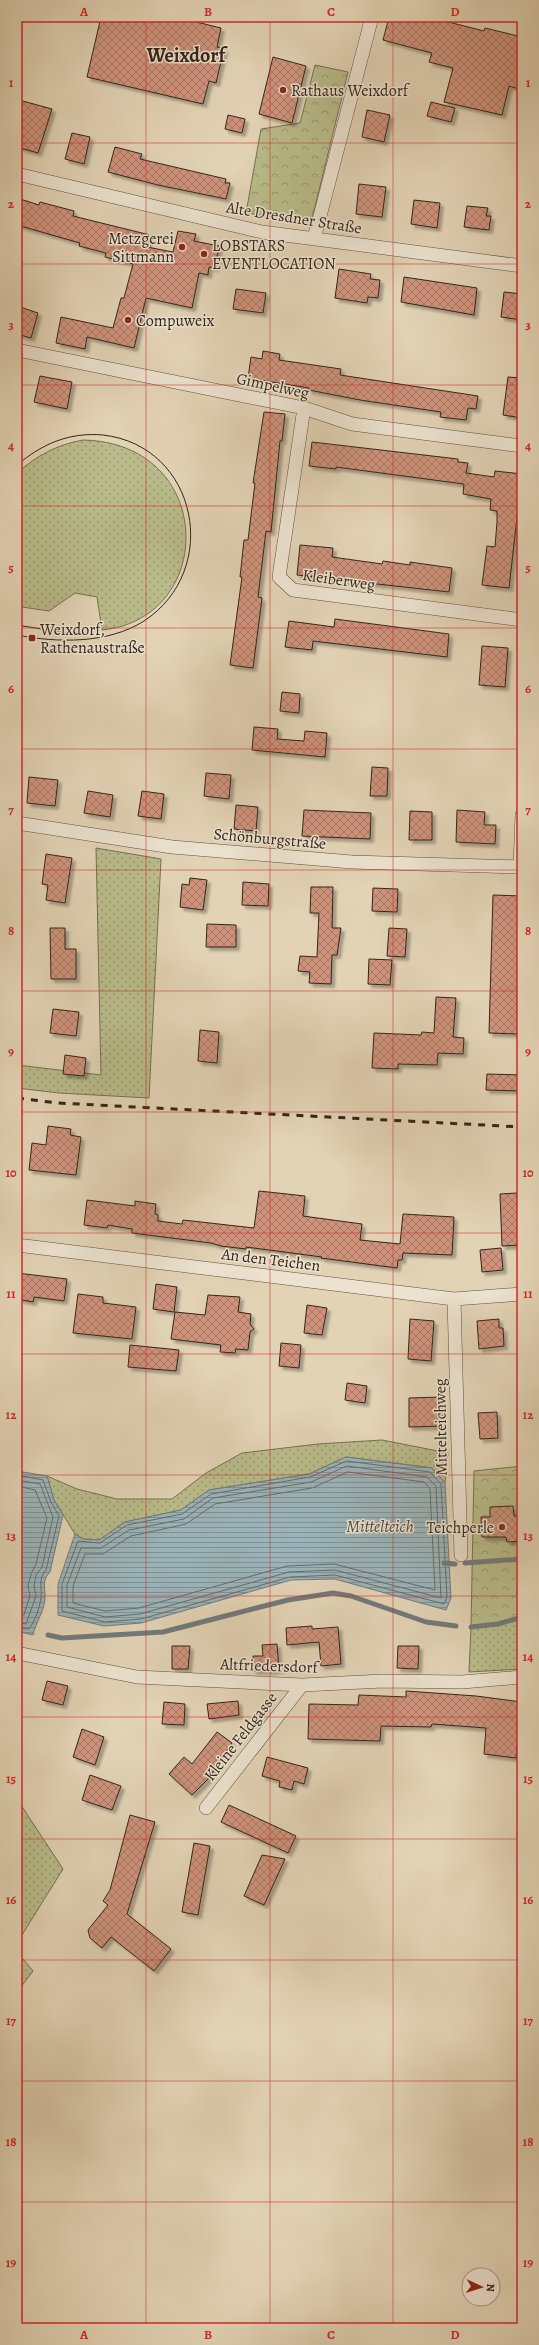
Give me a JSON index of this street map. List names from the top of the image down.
{
  "streets": {
    "street": [
      "Alte Dresdner Straße",
      "Gimpelweg",
      "Kleiberweg",
      "Schönburgstraße",
      "An den Teichen",
      "Mittelteichweg",
      "Altfriedersdorf",
      "Kleine Feldgasse"
    ]
  },
  "crossings": [
    ["Gimpelweg", "Kleiberweg"],
    ["An den Teichen", "Mittelteichweg"],
    ["Altfriedersdorf", "Kleine Feldgasse"]
  ],
  "districts": ["Weixdorf"],
  "water": ["Mittelteich"],
  "places": {
    "other": [
      "Rathaus Weixdorf",
      "Metzgerei Sittmann",
      "LOBSTARS EVENTLOCATION",
      "Compuweix",
      "Teichperle"
    ],
    "transit": ["Weixdorf, Rathenaustraße"]
  },
  "north": "right",
  "grid": {
    "columns": [
      "A",
      "B",
      "C",
      "D"
    ],
    "rows": [
      "1",
      "2",
      "3",
      "4",
      "5",
      "6",
      "7",
      "8",
      "9",
      "10",
      "11",
      "12",
      "13",
      "14",
      "15",
      "16",
      "17",
      "18",
      "19"
    ]
  }
}
